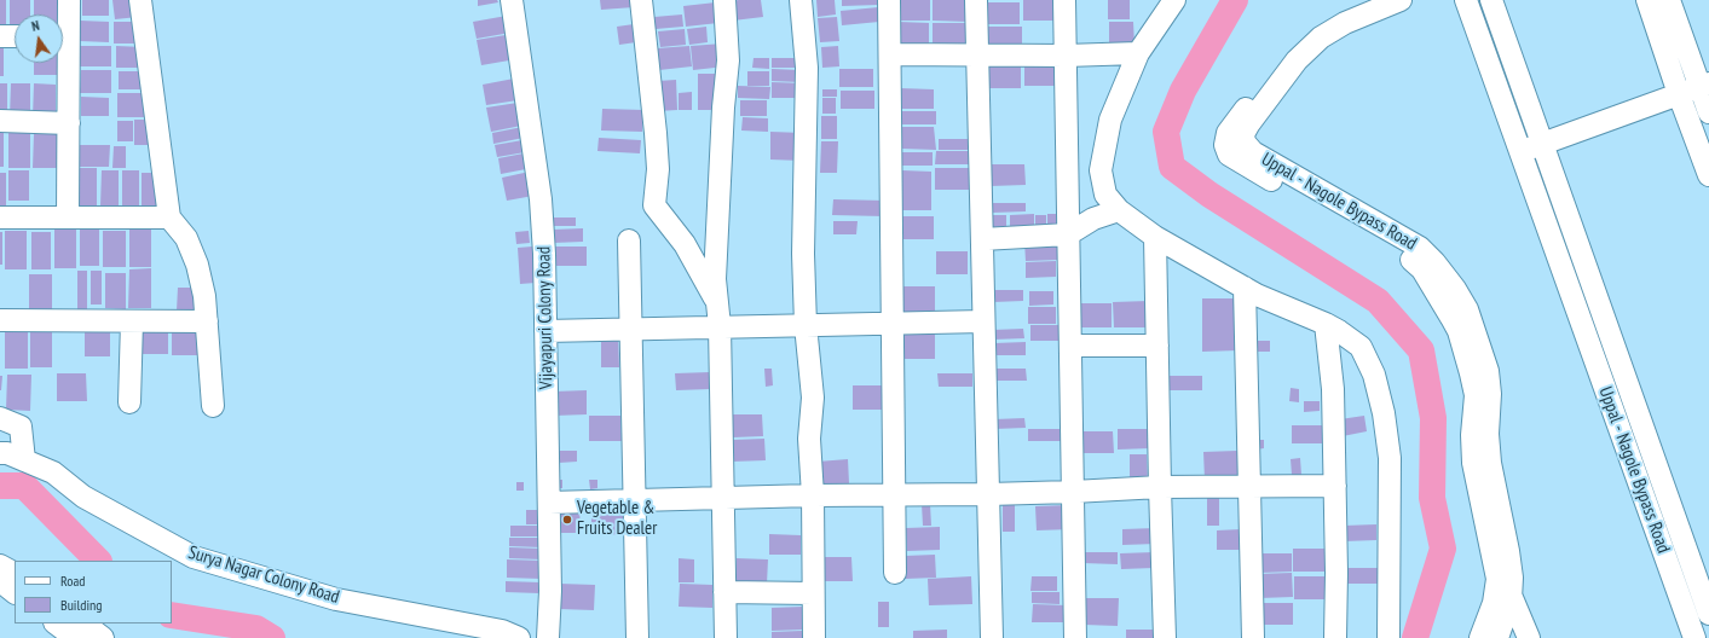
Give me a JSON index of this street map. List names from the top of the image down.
{
  "streets": {
    "street": ["Uppal - Nagole Bypass Road", "Vijayapuri Colony Road", "Surya Nagar Colony Road"]
  },
  "places": ["Vegetable & Fruits Dealer"],
  "legend": ["Road", "Building"],
  "north": "top"
}
